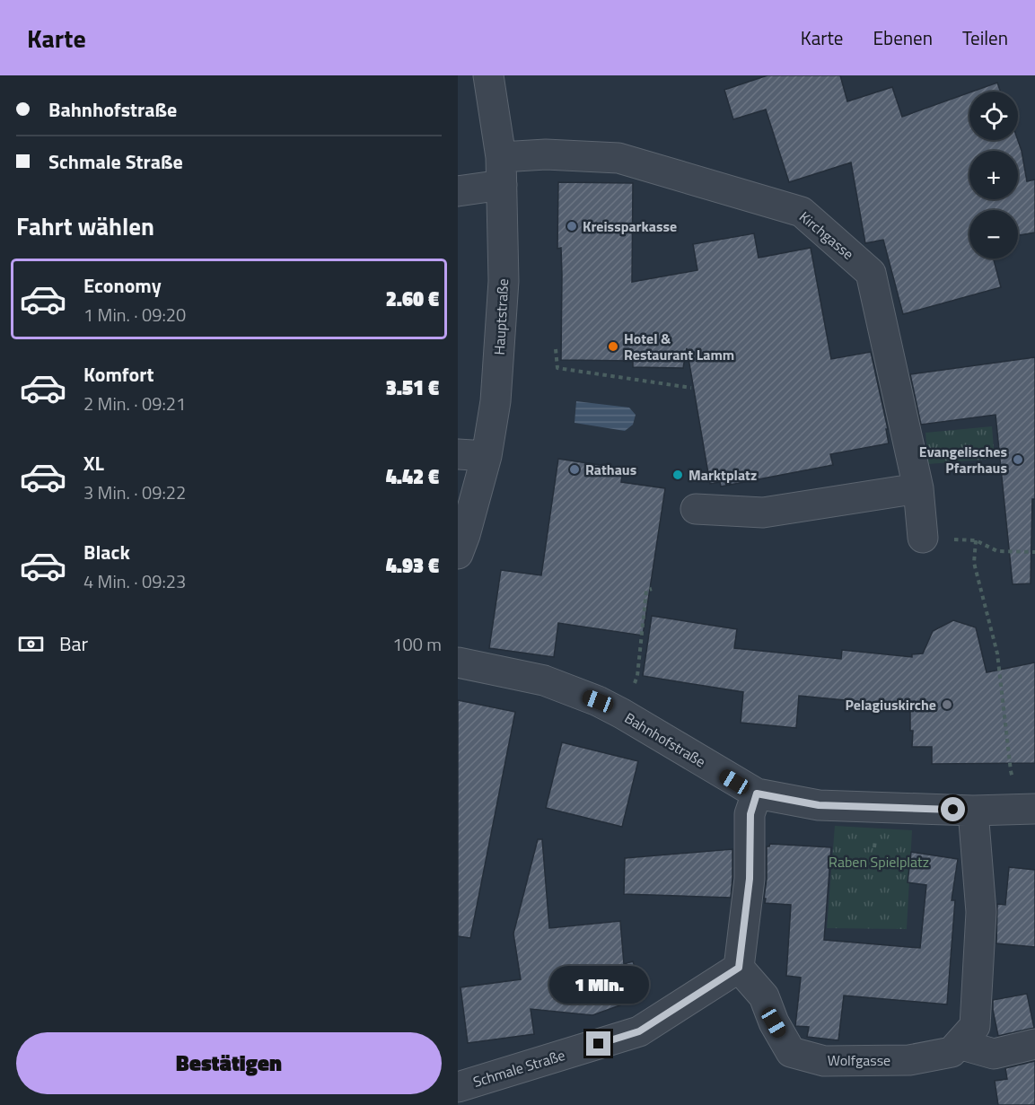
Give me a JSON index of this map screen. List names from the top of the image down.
{
  "streets": {
    "street": [
      "Kirchgasse",
      "Hauptstraße",
      "Bahnhofstraße",
      "Wolfgasse",
      "Schmale Straße"
    ]
  },
  "crossings": [
    ["Kirchgasse", "Hauptstraße"],
    ["Bahnhofstraße", "Wolfgasse"],
    ["Wolfgasse", "Schmale Straße"]
  ],
  "parks": ["Raben Spielplatz"],
  "places": [
    "Kreissparkasse",
    "Hotel & Restaurant Lamm",
    "Evangelisches Pfarrhaus",
    "Rathaus",
    "Marktplatz",
    "Pelagiuskirche"
  ],
  "page": {
    "header": "Karte",
    "nav": ["Karte", "Ebenen", "Teilen"],
    "banner": ["Bahnhofstraße", "Schmale Straße"],
    "map_buttons": ["+", "−"],
    "heading": "Fahrt wählen",
    "list": [
      {
        "name": "Economy",
        "note": "1 Min. · 09:20",
        "value": "2.60 €"
      },
      {
        "name": "Komfort",
        "note": "2 Min. · 09:21",
        "value": "3.51 €"
      },
      {
        "name": "XL",
        "note": "3 Min. · 09:22",
        "value": "4.42 €"
      },
      {
        "name": "Black",
        "note": "4 Min. · 09:23",
        "value": "4.93 €"
      }
    ],
    "pay": ["Bar", "100 m"],
    "bubble": "1 Min.",
    "buttons": "Bestätigen"
  }
}
